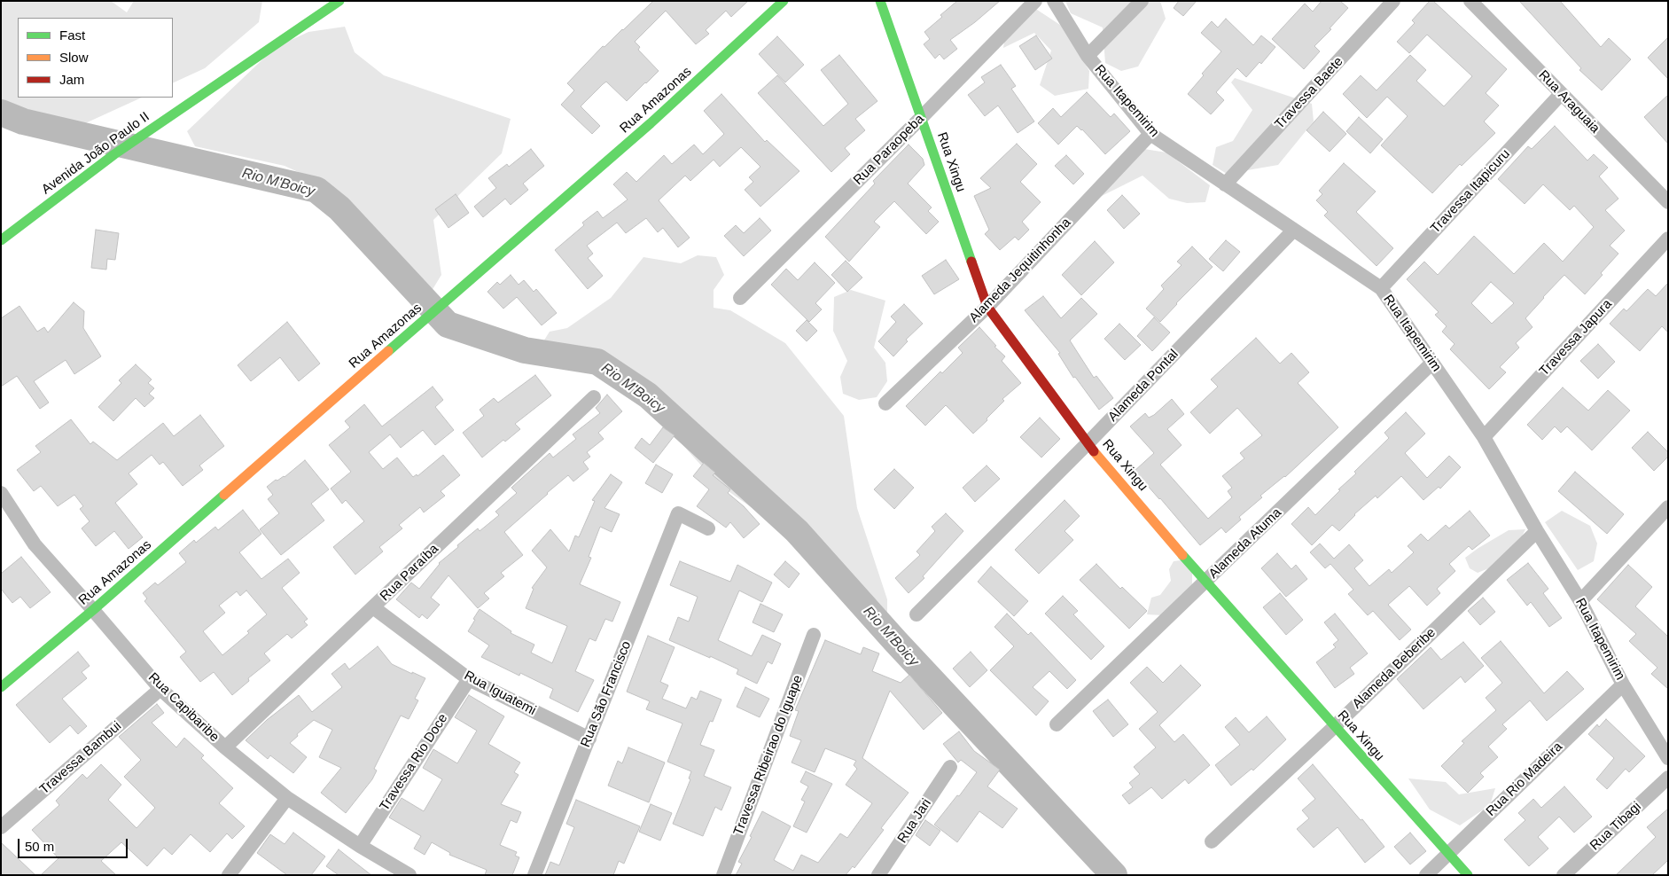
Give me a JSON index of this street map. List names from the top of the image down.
{
  "streets": {
    "street": [
      "Travessa Baete",
      "Rua Amazonas",
      "Rua Itapemirim",
      "Rua Araguaia",
      "Rua Paraopeba",
      "Avenida João Paulo II",
      "Rua Xingu",
      "Travessa Itapicuru",
      "Alameda Jequitinhonha",
      "Travessa Japura",
      "Alameda Pontal",
      "Alameda Atuma",
      "Rua Paraíba",
      "Alameda Beberibe",
      "Rua Iguatemi",
      "Rua São Francisco",
      "Rua Capibaribe",
      "Travessa Ribeirao do Iguape",
      "Travessa Bambui",
      "Travessa Rio Doce",
      "Rua Rio Madeira",
      "Rua Jari",
      "Rua Tibagi"
    ]
  },
  "crossings": [
    ["Travessa Baete", "Rua Itapemirim"],
    ["Rua Amazonas", "Rua Capibaribe"],
    ["Rua Itapemirim", "Travessa Itapicuru"],
    ["Rua Itapemirim", "Alameda Jequitinhonha"],
    ["Rua Itapemirim", "Travessa Japura"],
    ["Rua Itapemirim", "Alameda Pontal"],
    ["Rua Itapemirim", "Alameda Atuma"],
    ["Rua Itapemirim", "Alameda Beberibe"],
    ["Rua Itapemirim", "Rua Rio Madeira"],
    ["Rua Araguaia", "Travessa Itapicuru"],
    ["Rua Paraopeba", "Rua Xingu"],
    ["Rua Xingu", "Alameda Jequitinhonha"],
    ["Rua Xingu", "Alameda Pontal"],
    ["Rua Xingu", "Alameda Atuma"],
    ["Rua Xingu", "Alameda Beberibe"],
    ["Rua Xingu", "Rua Rio Madeira"],
    ["Rua Paraíba", "Rua Iguatemi"],
    ["Rua Paraíba", "Rua Capibaribe"],
    ["Rua Iguatemi", "Rua São Francisco"],
    ["Rua Iguatemi", "Travessa Rio Doce"],
    ["Rua Capibaribe", "Travessa Bambui"],
    ["Rua Capibaribe", "Travessa Rio Doce"]
  ],
  "water": ["Rio M'Boicy"],
  "legend": ["Fast", "Slow", "Jam"],
  "scale_bar": "50 m"
}
